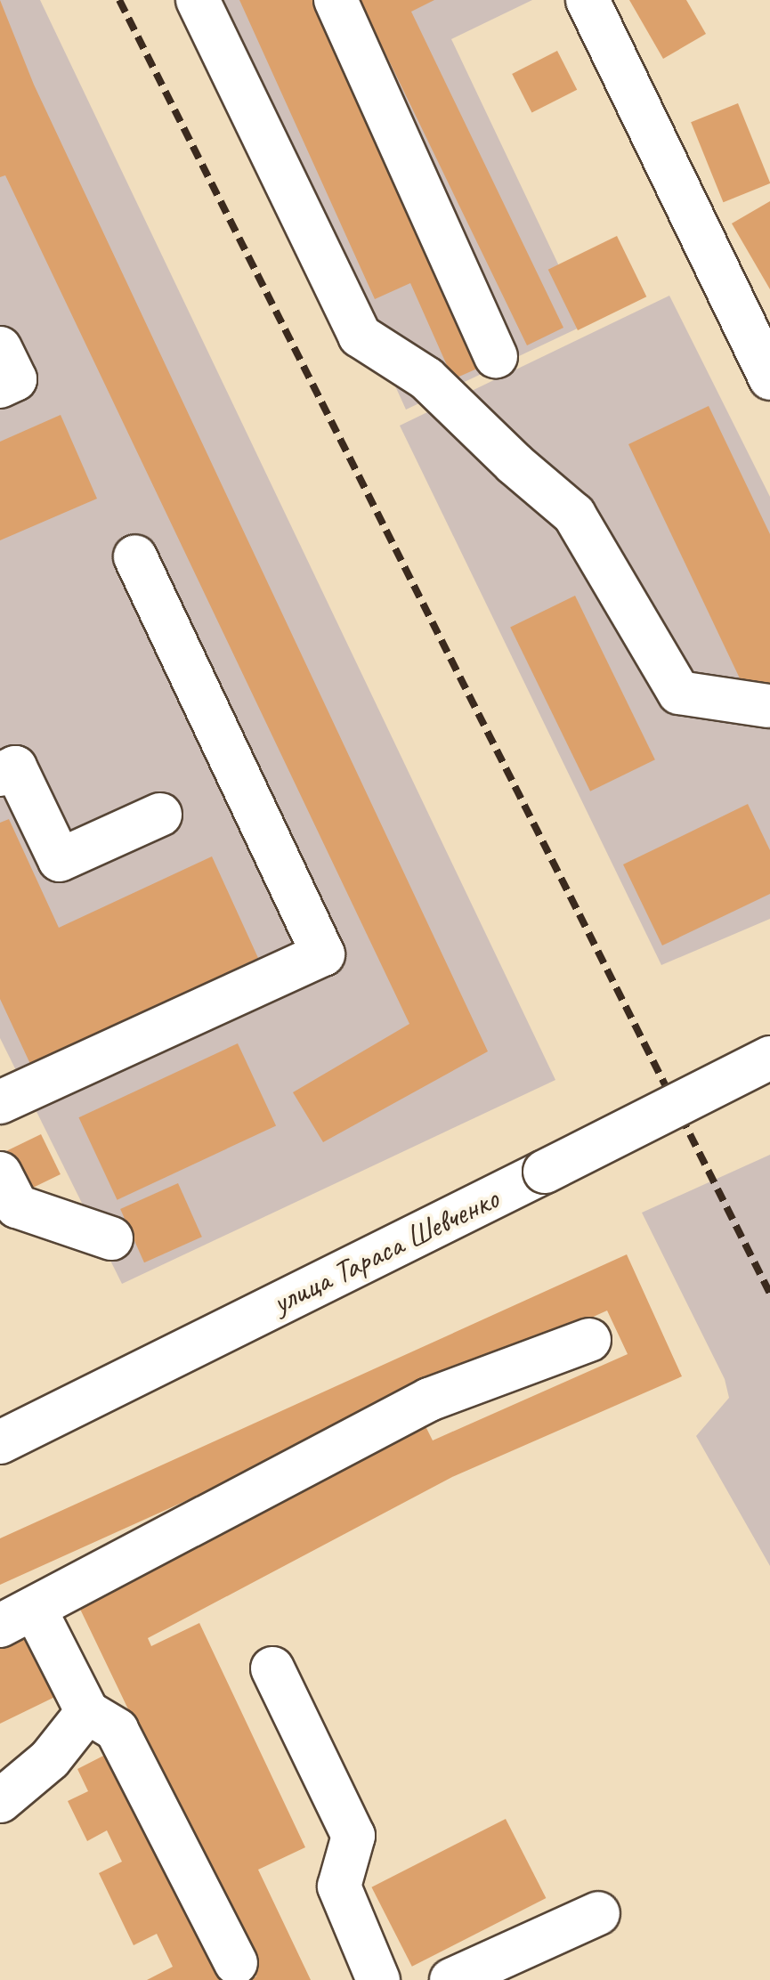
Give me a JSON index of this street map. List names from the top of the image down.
{
  "streets": {
    "street": ["улица Тараса Шевченко"]
  }
}
